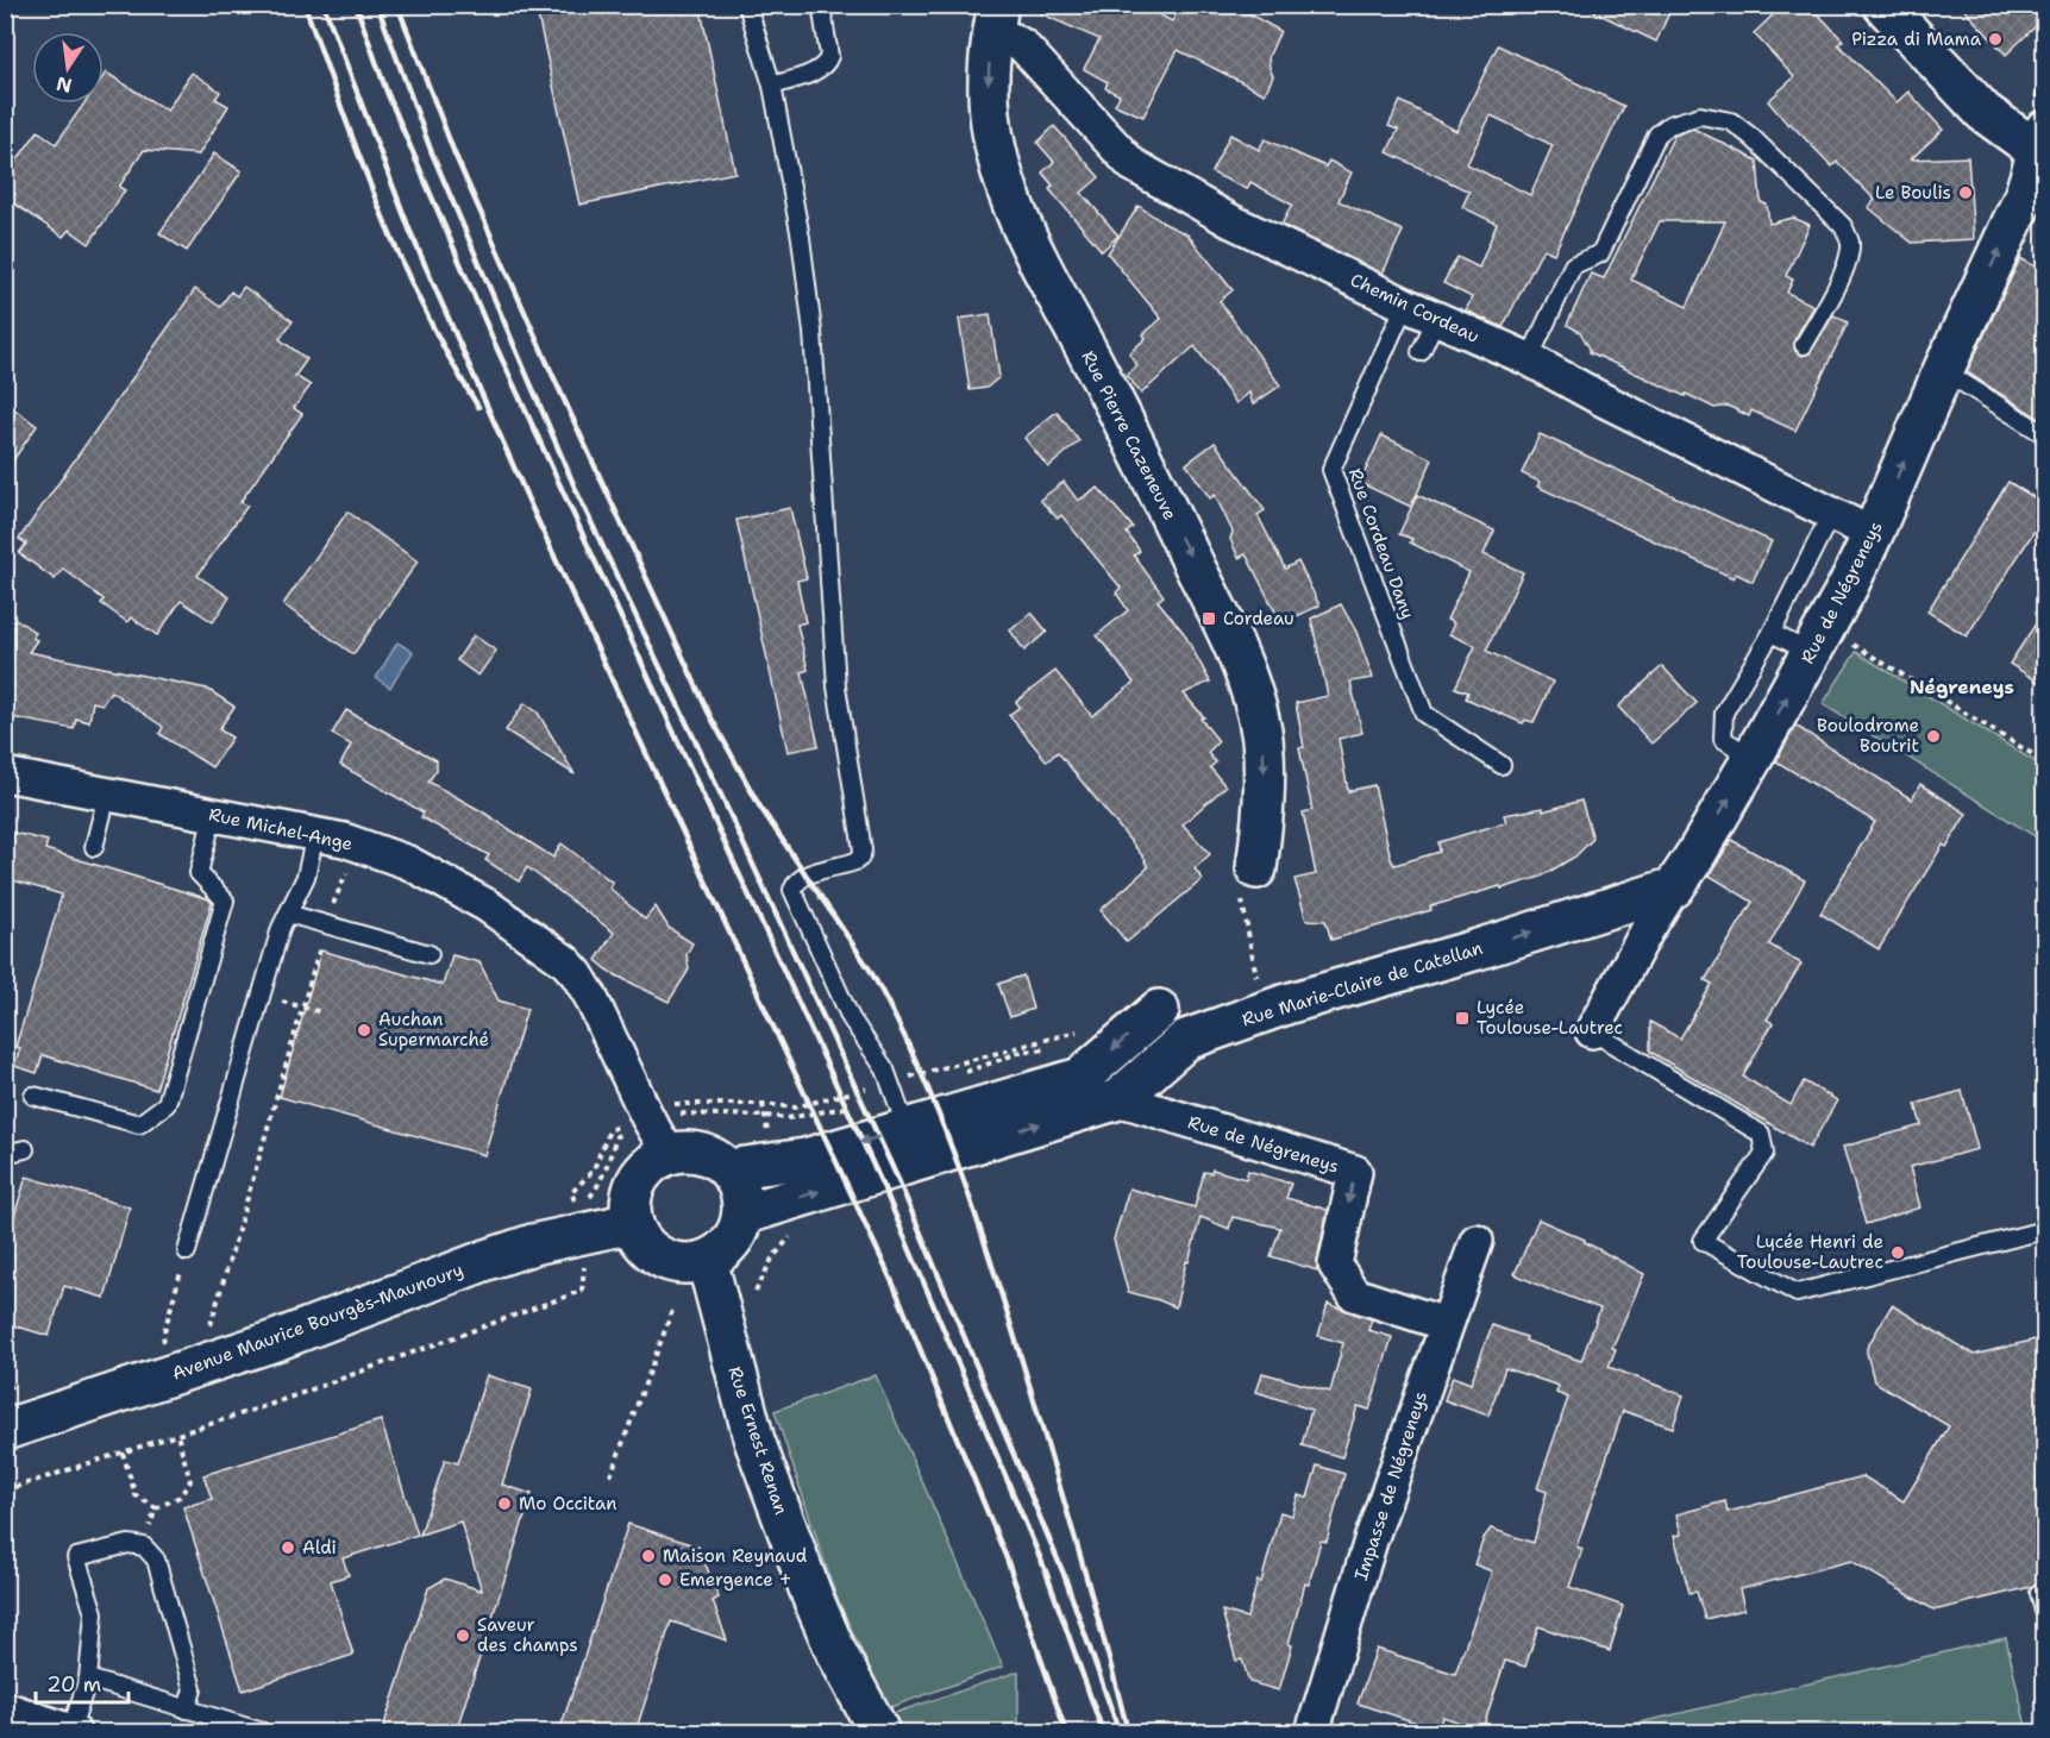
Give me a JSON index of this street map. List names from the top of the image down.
{
  "streets": {
    "street": [
      "Chemin Cordeau",
      "Rue Pierre Cazeneuve",
      "Rue de Négreneys",
      "Rue Michel-Ange",
      "Rue Marie-Claire de Catellan",
      "Avenue Maurice Bourgès-Maunoury",
      "Rue Ernest Renan",
      "Impasse de Négreneys"
    ],
    "lane": ["Rue Cordeau Dany"]
  },
  "crossings": [
    ["Chemin Cordeau", "Rue Pierre Cazeneuve"],
    ["Chemin Cordeau", "Rue Cordeau Dany"],
    ["Chemin Cordeau", "Rue de Négreneys"],
    ["Rue de Négreneys", "Rue Marie-Claire de Catellan"],
    ["Rue de Négreneys", "Impasse de Négreneys"],
    ["Rue Michel-Ange", "Rue Marie-Claire de Catellan"],
    ["Rue Michel-Ange", "Avenue Maurice Bourgès-Maunoury"],
    ["Rue Michel-Ange", "Rue Ernest Renan"],
    ["Rue Marie-Claire de Catellan", "Avenue Maurice Bourgès-Maunoury"],
    ["Rue Marie-Claire de Catellan", "Rue Ernest Renan"],
    ["Avenue Maurice Bourgès-Maunoury", "Rue Ernest Renan"]
  ],
  "one_way": ["Rue Pierre Cazeneuve"],
  "districts": ["Négreneys"],
  "places": {
    "other": [
      "Pizza di Mama",
      "Le Boulis",
      "Boulodrome Boutrit",
      "Auchan Supermarché",
      "Lycée Henri de Toulouse-Lautrec",
      "Mo Occitan",
      "Aldi",
      "Maison Reynaud",
      "Emergence +",
      "Saveur des champs"
    ],
    "transit": ["Cordeau", "Lycée Toulouse-Lautrec"]
  },
  "scale_bar": "20 m",
  "north": "bottom"
}
